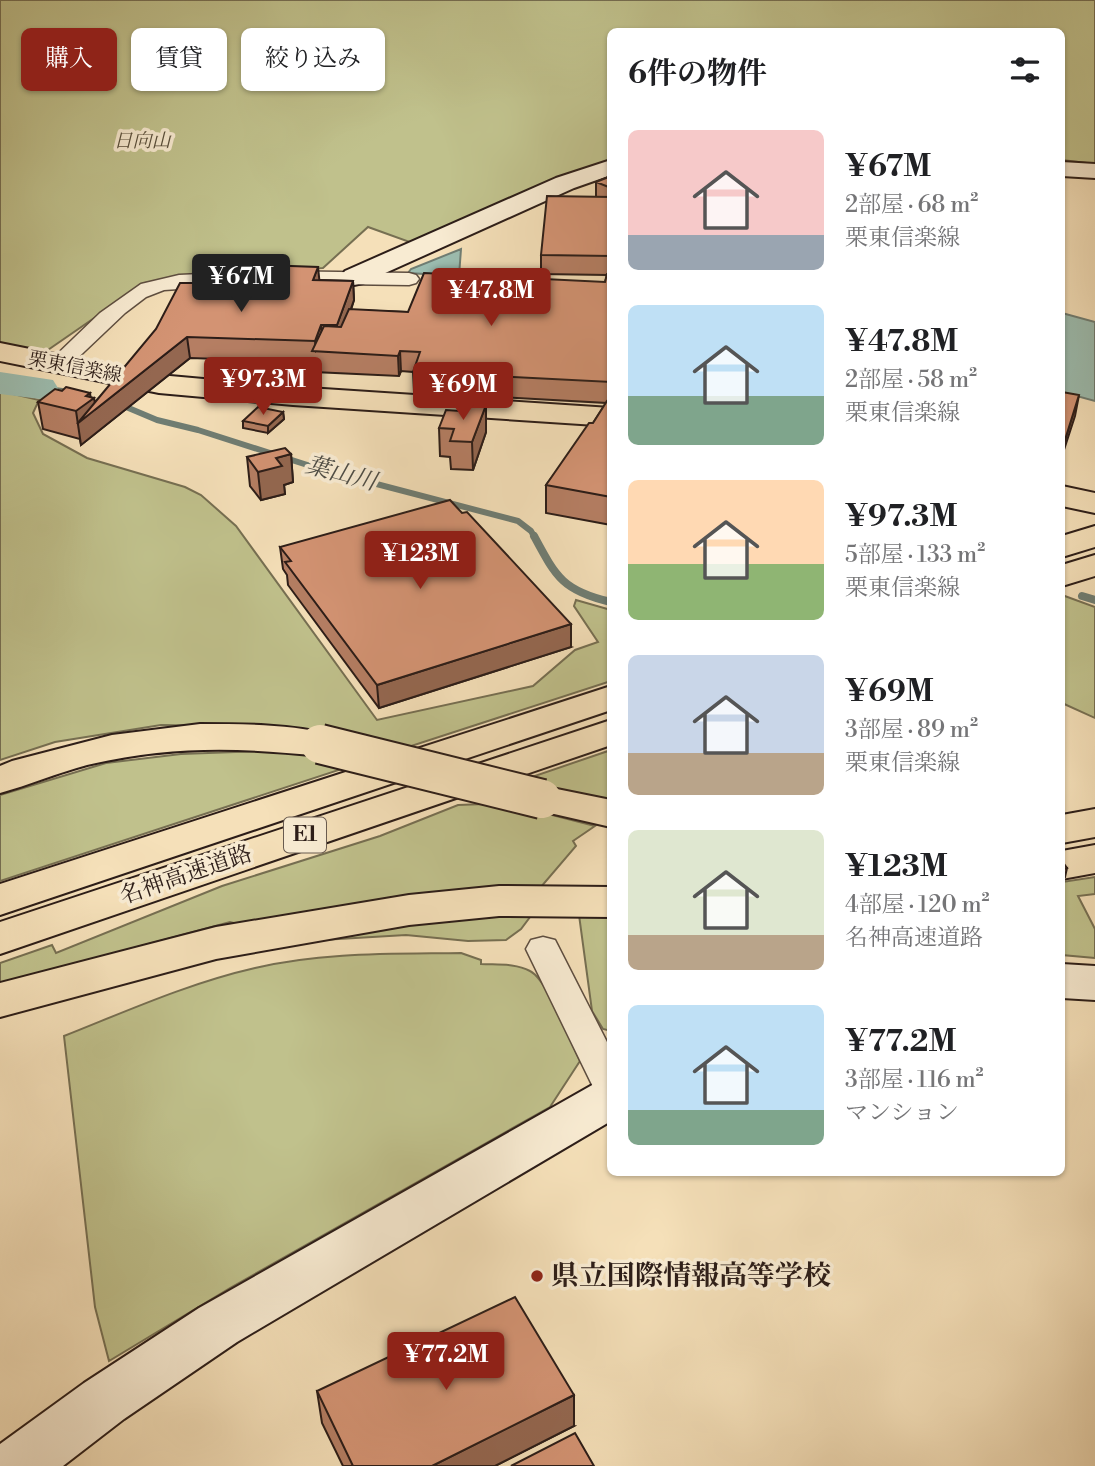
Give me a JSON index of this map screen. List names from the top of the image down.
{
  "streets": {
    "main road": ["栗東信楽線", "E1", "名神高速道路"]
  },
  "water": ["葉山川"],
  "parks": ["日向山"],
  "places": ["県立国際情報高等学校"],
  "page": {
    "chip": ["購入", "賃貸", "絞り込み"],
    "heading": "6件の物件",
    "list": [
      {
        "name": "¥67M",
        "note": "2部屋 · 68 m² · 栗東信楽線"
      },
      {
        "name": "¥47.8M",
        "note": "2部屋 · 58 m² · 栗東信楽線"
      },
      {
        "name": "¥97.3M",
        "note": "5部屋 · 133 m² · 栗東信楽線"
      },
      {
        "name": "¥69M",
        "note": "3部屋 · 89 m² · 栗東信楽線"
      },
      {
        "name": "¥123M",
        "note": "4部屋 · 120 m² · 名神高速道路"
      },
      {
        "name": "¥77.2M",
        "note": "3部屋 · 116 m² · マンション"
      }
    ],
    "price": [
      "¥67M",
      "¥47.8M",
      "¥97.3M",
      "¥69M",
      "¥123M",
      "¥77.2M"
    ]
  }
}
